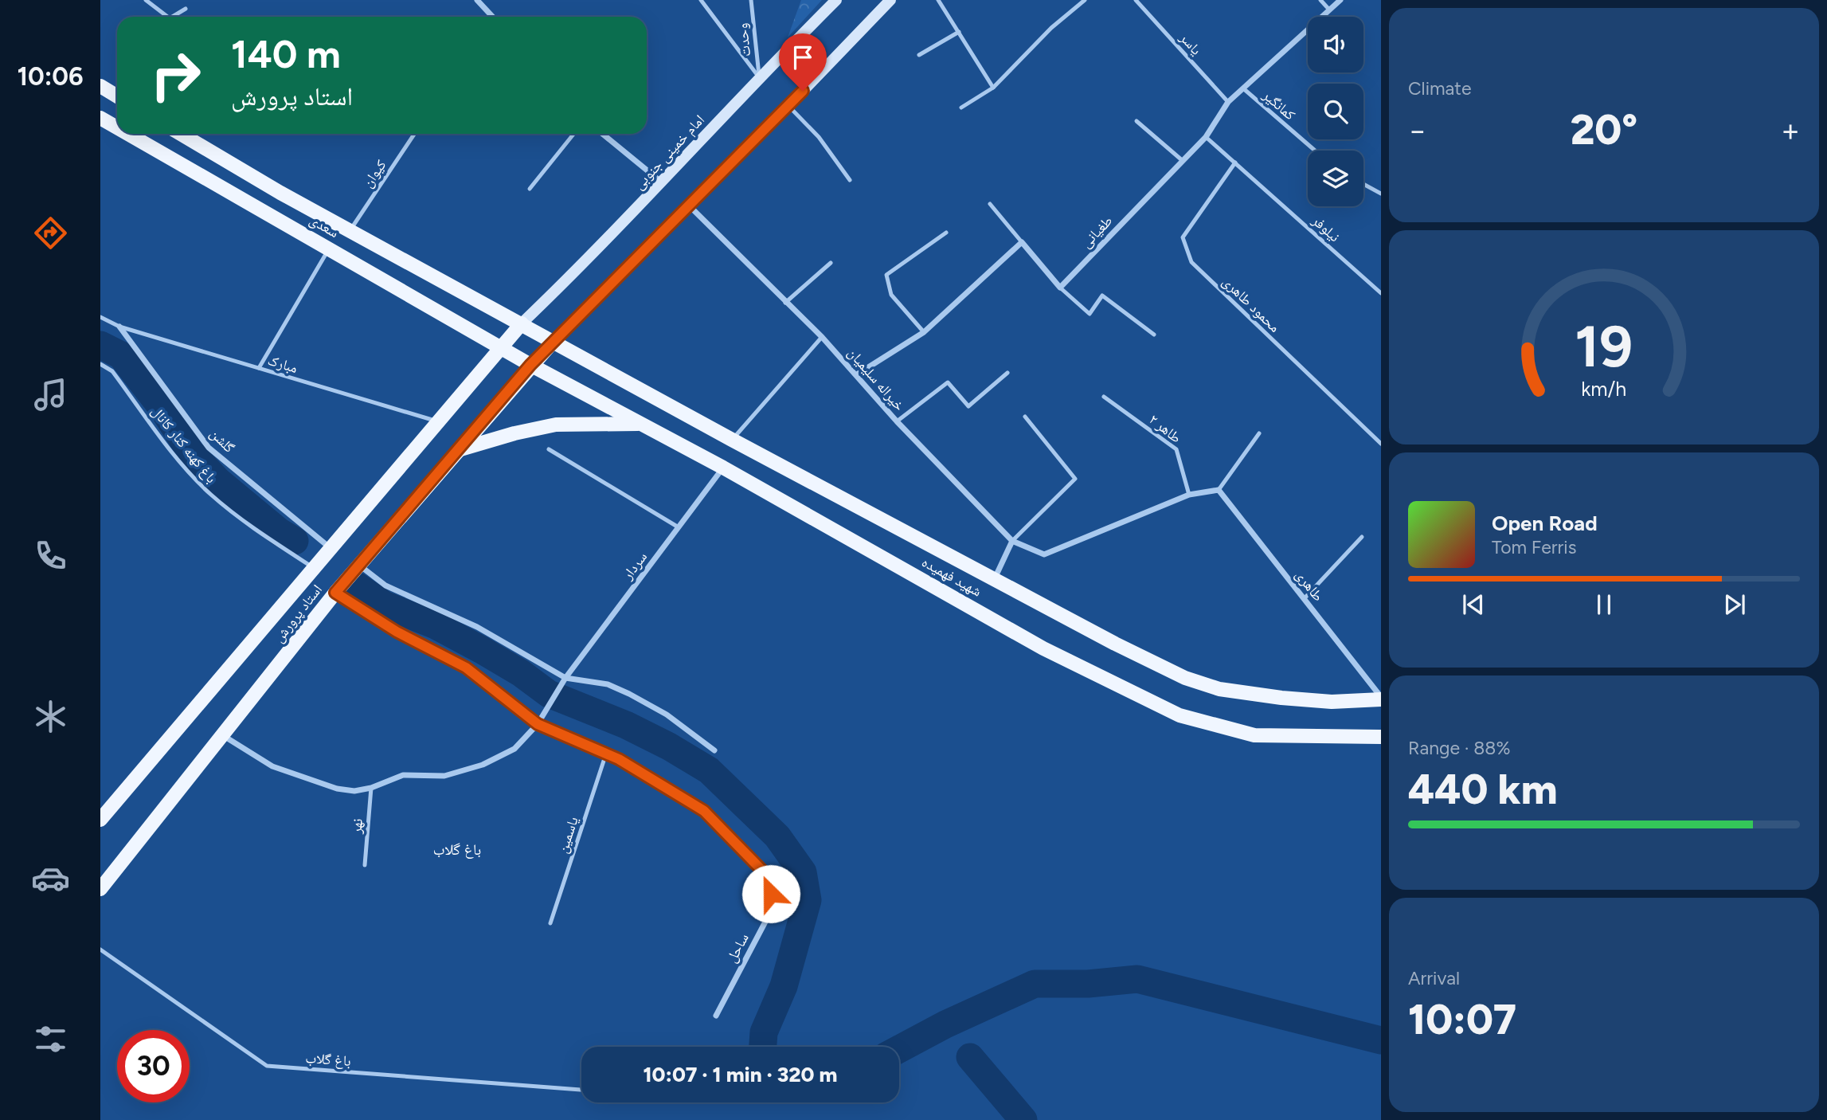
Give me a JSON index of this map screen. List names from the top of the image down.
{
  "streets": {
    "main road": [
      "امام خمینی جنوبی",
      "سعدی",
      "شهید فهمیده",
      "استاد پرورش"
    ],
    "street": [
      "طغیانی",
      "خیراله سلیمیان",
      "گلشن",
      "سردار",
      "طاهری",
      "ساحل"
    ],
    "lane": [
      "وحدت",
      "یاسر",
      "کمانگیر",
      "کیوان",
      "نیلوفر",
      "محمود طاهری",
      "مبارک",
      "طاهر ۲",
      "باغ کهنه کنار کانال",
      "نهر",
      "یاسمین",
      "باغ گلاب"
    ]
  },
  "crossings": [
    ["وحدت", "امام خمینی جنوبی"],
    ["یاسر", "طغیانی"],
    ["کمانگیر", "طغیانی"],
    ["امام خمینی جنوبی", "سعدی"],
    ["امام خمینی جنوبی", "استاد پرورش"],
    ["کیوان", "سعدی"],
    ["سعدی", "شهید فهمیده"],
    ["سعدی", "استاد پرورش"],
    ["نیلوفر", "طغیانی"],
    ["نیلوفر", "محمود طاهری"],
    ["مبارک", "گلشن"],
    ["مبارک", "استاد پرورش"],
    ["گلشن", "استاد پرورش"],
    ["باغ کهنه کنار کانال", "استاد پرورش"],
    ["سردار", "شهید فهمیده"],
    ["سردار", "استاد پرورش"],
    ["سردار", "نهر"],
    ["سردار", "ساحل"],
    ["شهید فهمیده", "طاهری"],
    ["شهید فهمیده", "استاد پرورش"],
    ["استاد پرورش", "ساحل"],
    ["یاسمین", "ساحل"]
  ],
  "districts": ["باغ گلاب"],
  "page": {
    "tabs": "10:06",
    "tile": [
      "Climate",
      ["Range · 88%", "440 km"],
      ["Arrival", "10:07"]
    ],
    "turn": ["140 m", "استاد پرورش"],
    "heat": ["−", "20°", "+"],
    "song": ["Open Road", "Tom Ferris"],
    "limit": "30",
    "trip": "10:07 · 1 min · 320 m",
    "gauge": ["19", "km/h"]
  }
}
